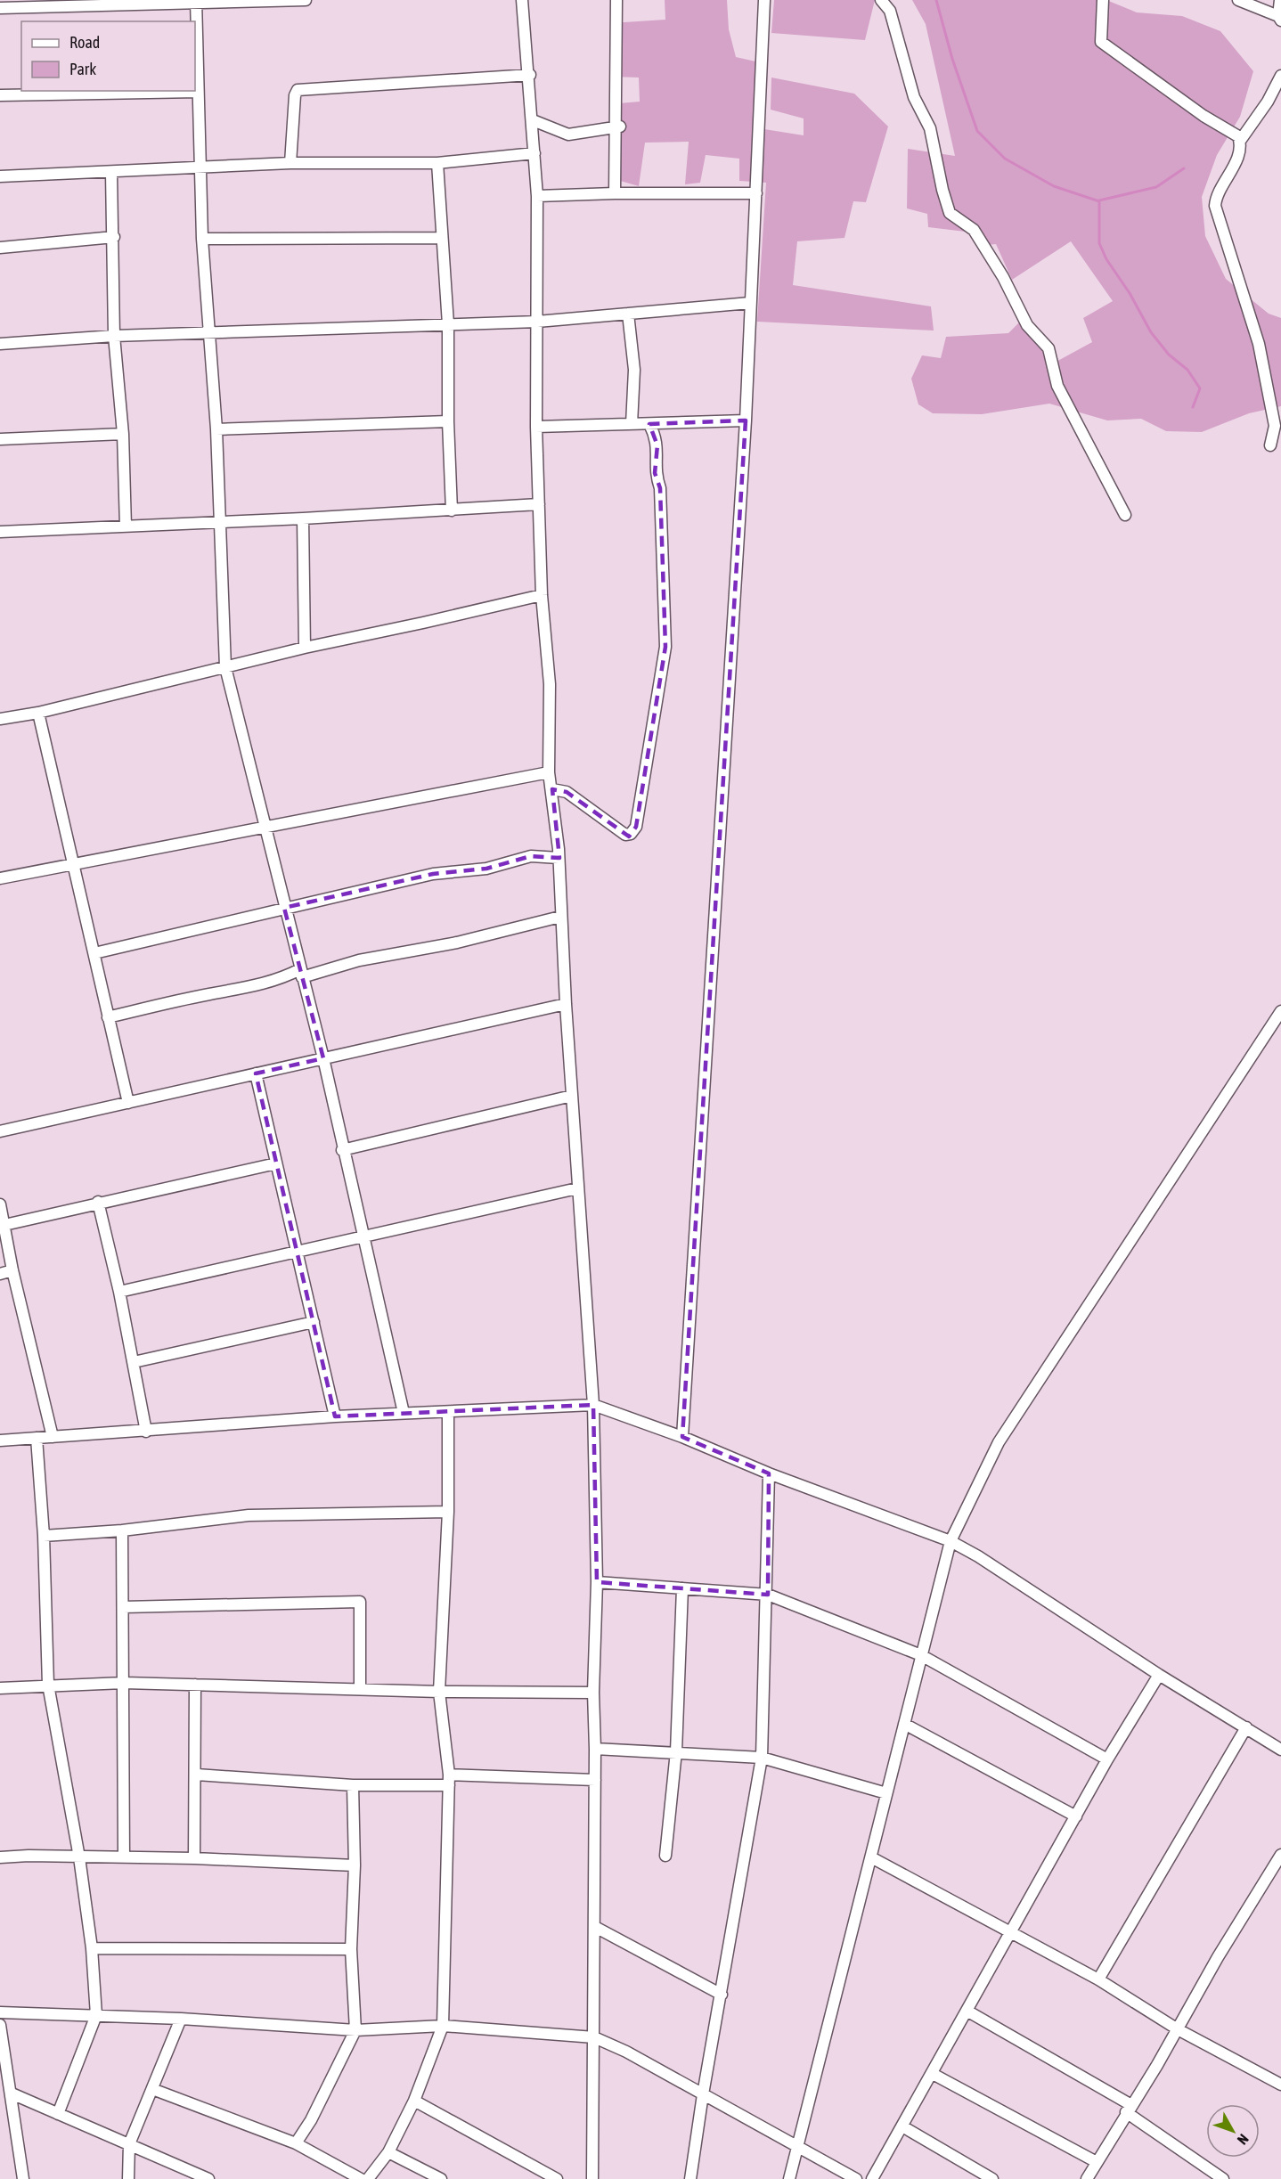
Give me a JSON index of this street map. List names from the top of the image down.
{
  "legend": ["Road", "Park"],
  "north": "bottom right"
}
